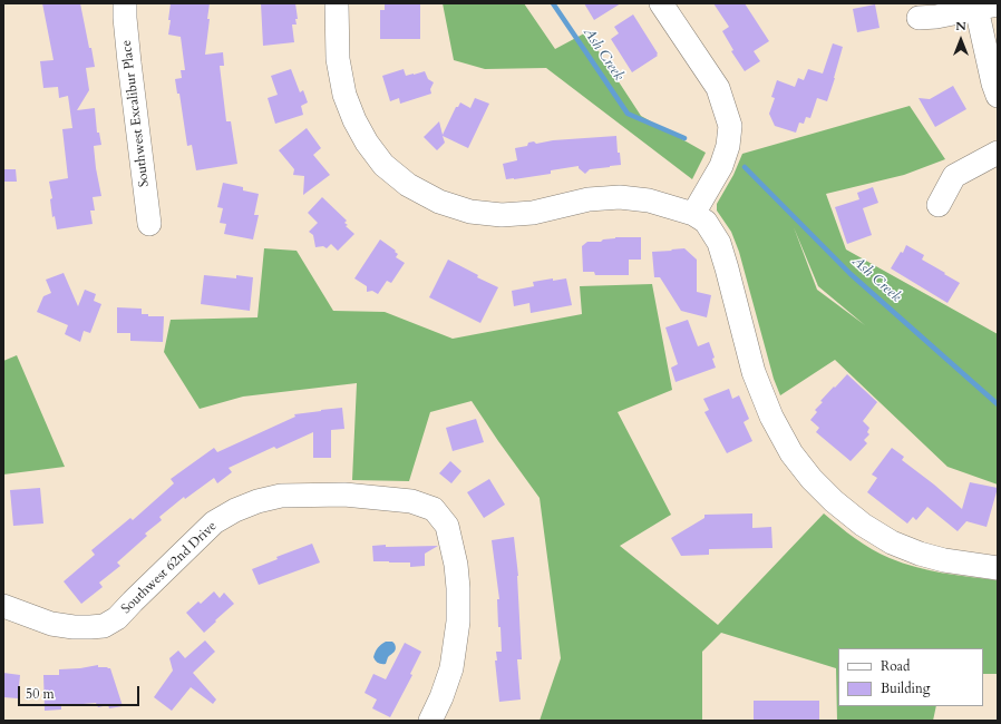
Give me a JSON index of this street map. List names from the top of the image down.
{
  "streets": {
    "street": ["Southwest Excalibur Place", "Southwest 62nd Drive"]
  },
  "water": ["Ash Creek"],
  "legend": ["Road", "Building"],
  "scale_bar": "50 m",
  "north": "top"
}
